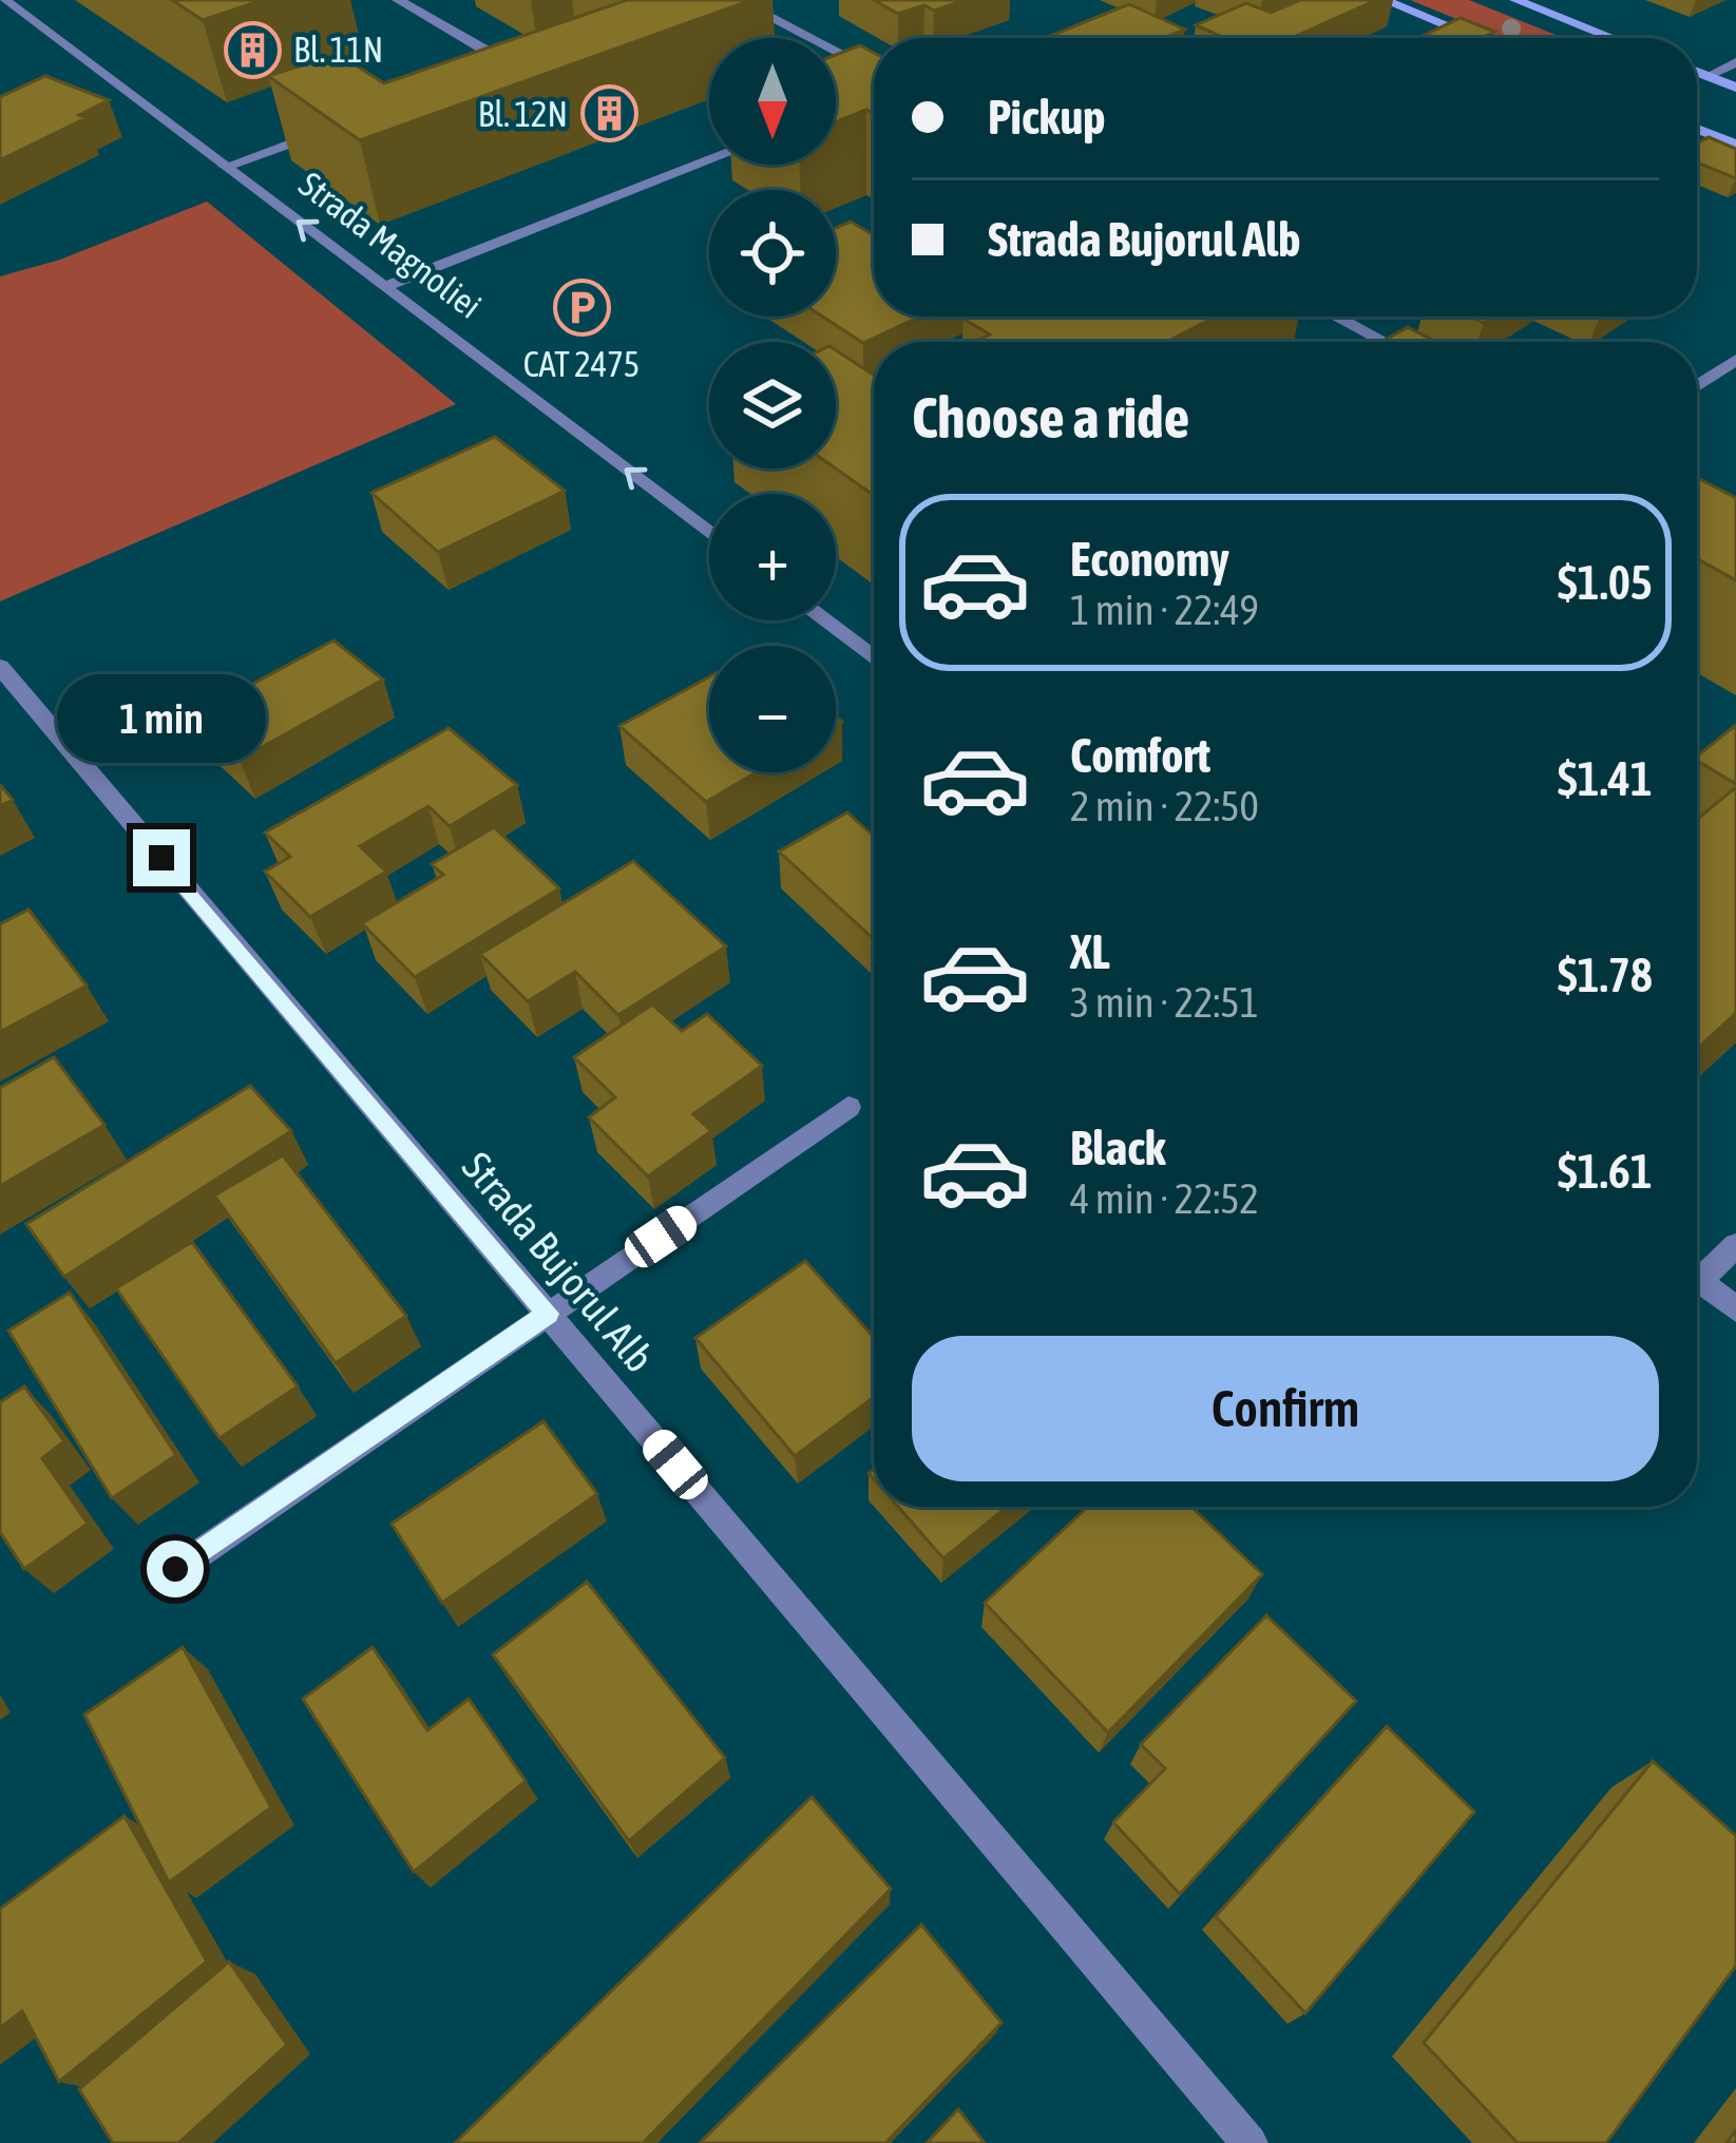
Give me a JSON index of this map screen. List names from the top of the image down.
{
  "streets": {
    "street": ["Strada Magnoliei", "Strada Bujorul Alb"]
  },
  "one_way": ["Strada Magnoliei"],
  "places": {
    "building": ["Bl. 11N", "Bl. 12N"],
    "parking": ["CAT 2475"]
  },
  "north": "bottom",
  "page": {
    "map_buttons": ["+", "−"],
    "banner": ["Pickup", "Strada Bujorul Alb"],
    "heading": "Choose a ride",
    "list": [
      {
        "name": "Economy",
        "note": "1 min · 22:49",
        "value": "$1.05"
      },
      {
        "name": "Comfort",
        "note": "2 min · 22:50",
        "value": "$1.41"
      },
      {
        "name": "XL",
        "note": "3 min · 22:51",
        "value": "$1.78"
      },
      {
        "name": "Black",
        "note": "4 min · 22:52",
        "value": "$1.61"
      }
    ],
    "bubble": "1 min",
    "buttons": "Confirm"
  }
}
